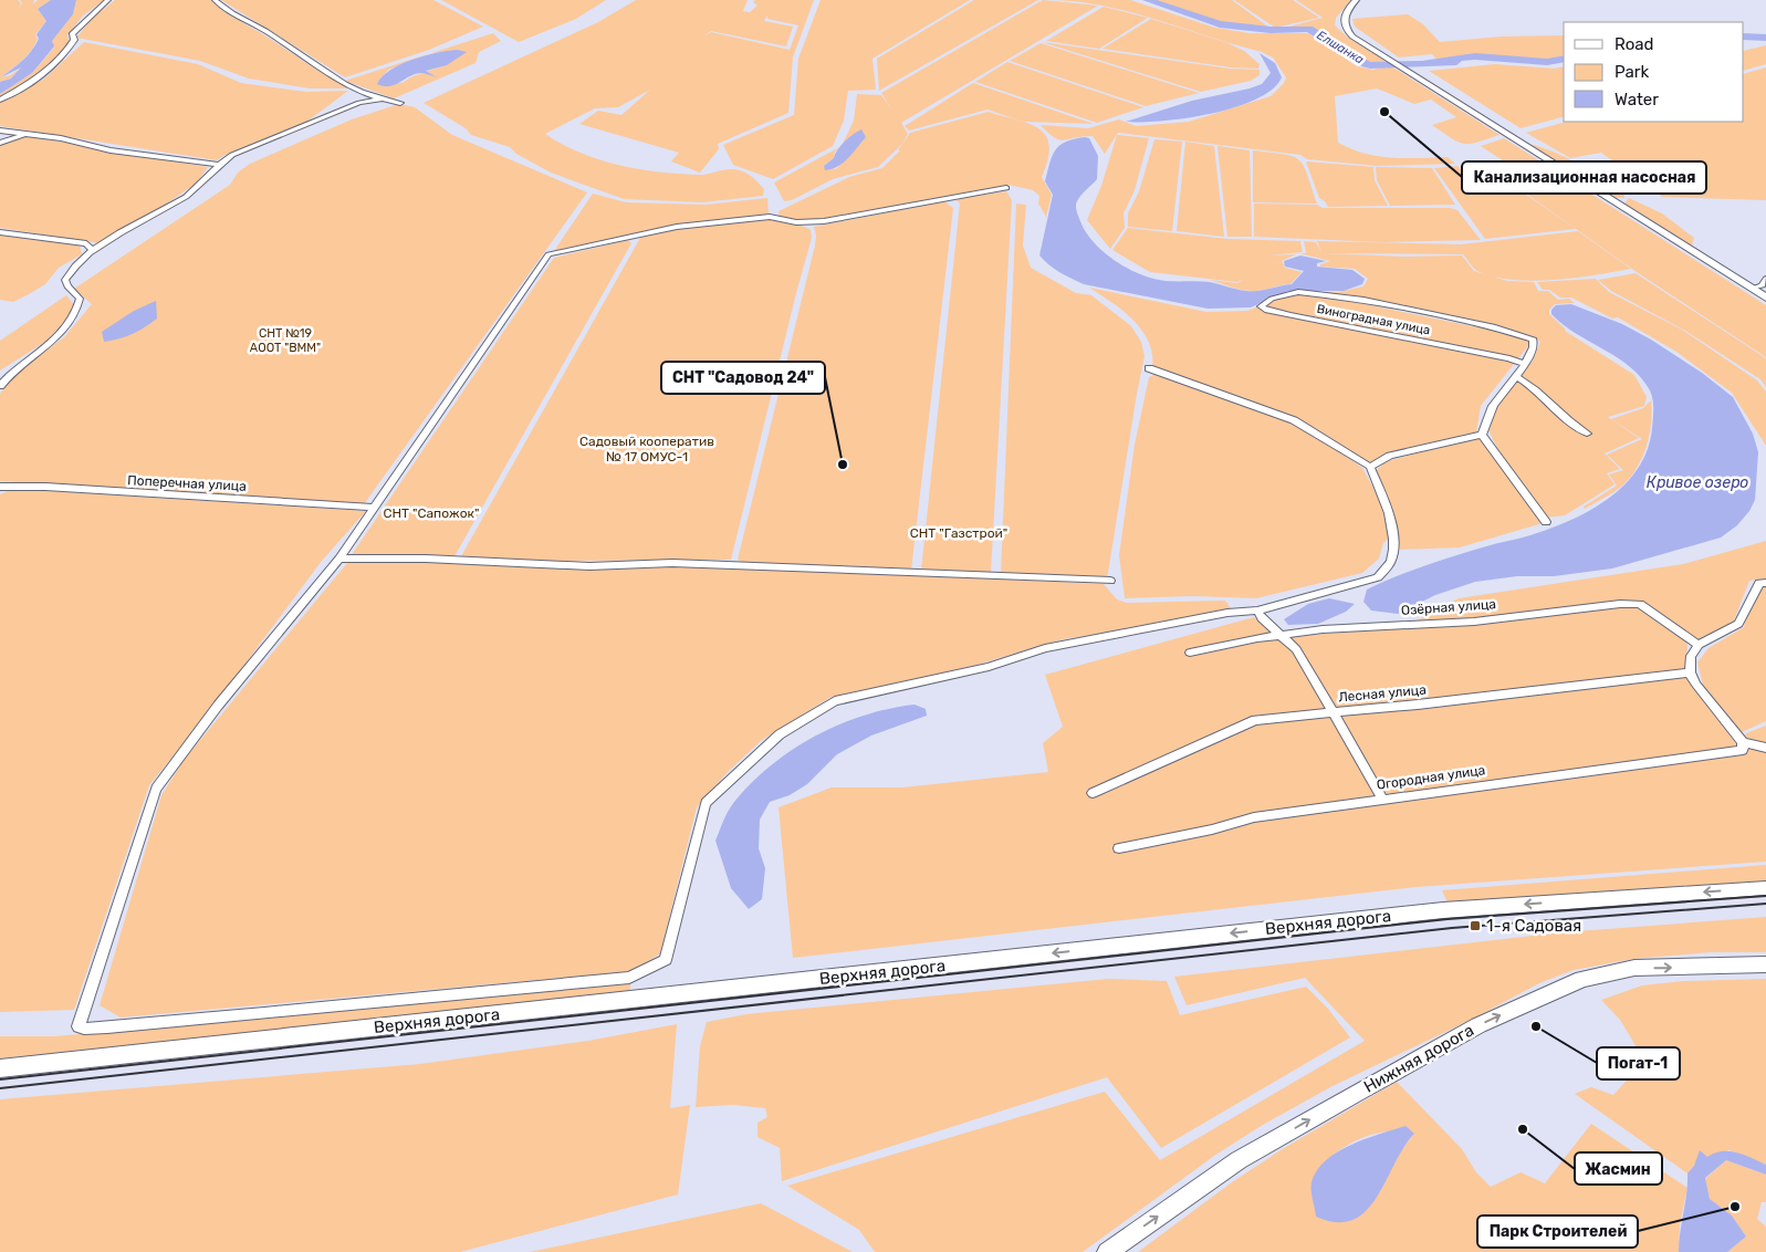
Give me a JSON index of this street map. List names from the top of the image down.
{
  "streets": {
    "main road": ["Верхняя дорога", "Нижняя дорога"],
    "street": [
      "Виноградная улица",
      "Поперечная улица",
      "Озёрная улица",
      "Лесная улица",
      "Огородная улица"
    ]
  },
  "one_way": ["Верхняя дорога", "Нижняя дорога"],
  "water": ["Елшанка", "Кривое озеро"],
  "parks": [
    "СНТ №19 АООТ \"ВММ\"",
    "Садовый кооператив № 17 ОМУС-1",
    "СНТ \"Сапожок\"",
    "СНТ \"Газстрой\""
  ],
  "places": {
    "other": [
      "Канализационная насосная",
      "СНТ \"Садовод 24\"",
      "Погат-1",
      "Жасмин",
      "Парк Строителей"
    ],
    "transit": ["1-я Садовая"]
  },
  "legend": ["Road", "Park", "Water"]
}
